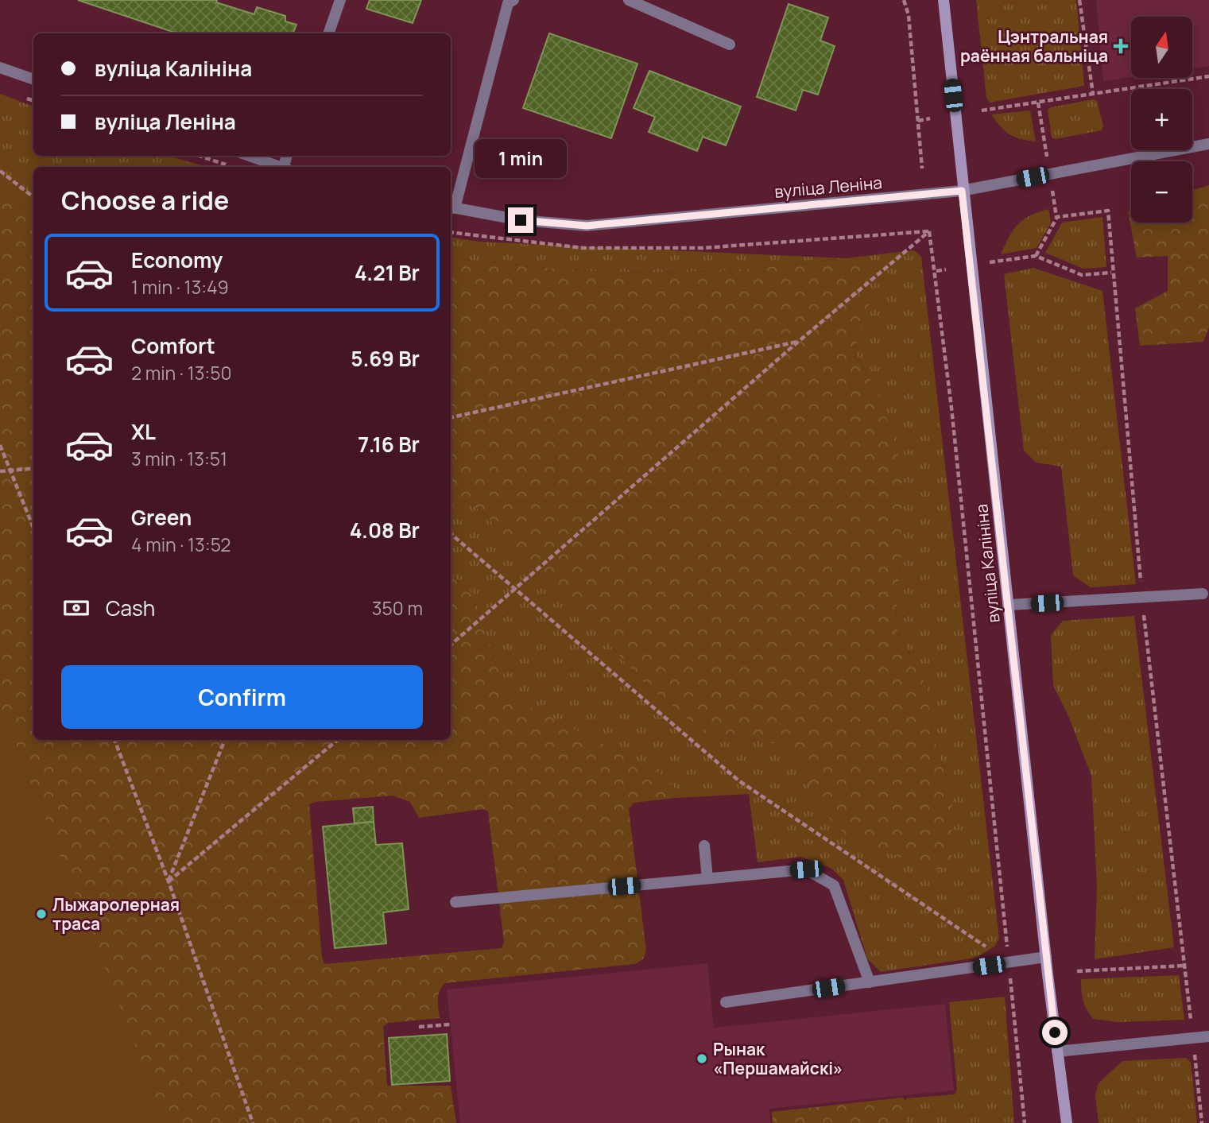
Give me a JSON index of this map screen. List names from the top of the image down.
{
  "streets": {
    "main road": ["вуліца Калініна"],
    "street": ["вуліца Леніна"]
  },
  "crossings": [
    ["вуліца Леніна", "вуліца Калініна"]
  ],
  "places": {
    "health": ["Цэнтральная раённая бальніца"],
    "other": ["Лыжаролерная траса", "Рынак «Першамайскі»"]
  },
  "north": "top",
  "page": {
    "map_buttons": ["+", "−"],
    "banner": ["вуліца Калініна", "вуліца Леніна"],
    "bubble": "1 min",
    "heading": "Choose a ride",
    "list": [
      {
        "name": "Economy",
        "note": "1 min · 13:49",
        "value": "4.21 Br"
      },
      {
        "name": "Comfort",
        "note": "2 min · 13:50",
        "value": "5.69 Br"
      },
      {
        "name": "XL",
        "note": "3 min · 13:51",
        "value": "7.16 Br"
      },
      {
        "name": "Green",
        "note": "4 min · 13:52",
        "value": "4.08 Br"
      }
    ],
    "pay": ["Cash", "350 m"],
    "buttons": "Confirm"
  }
}
